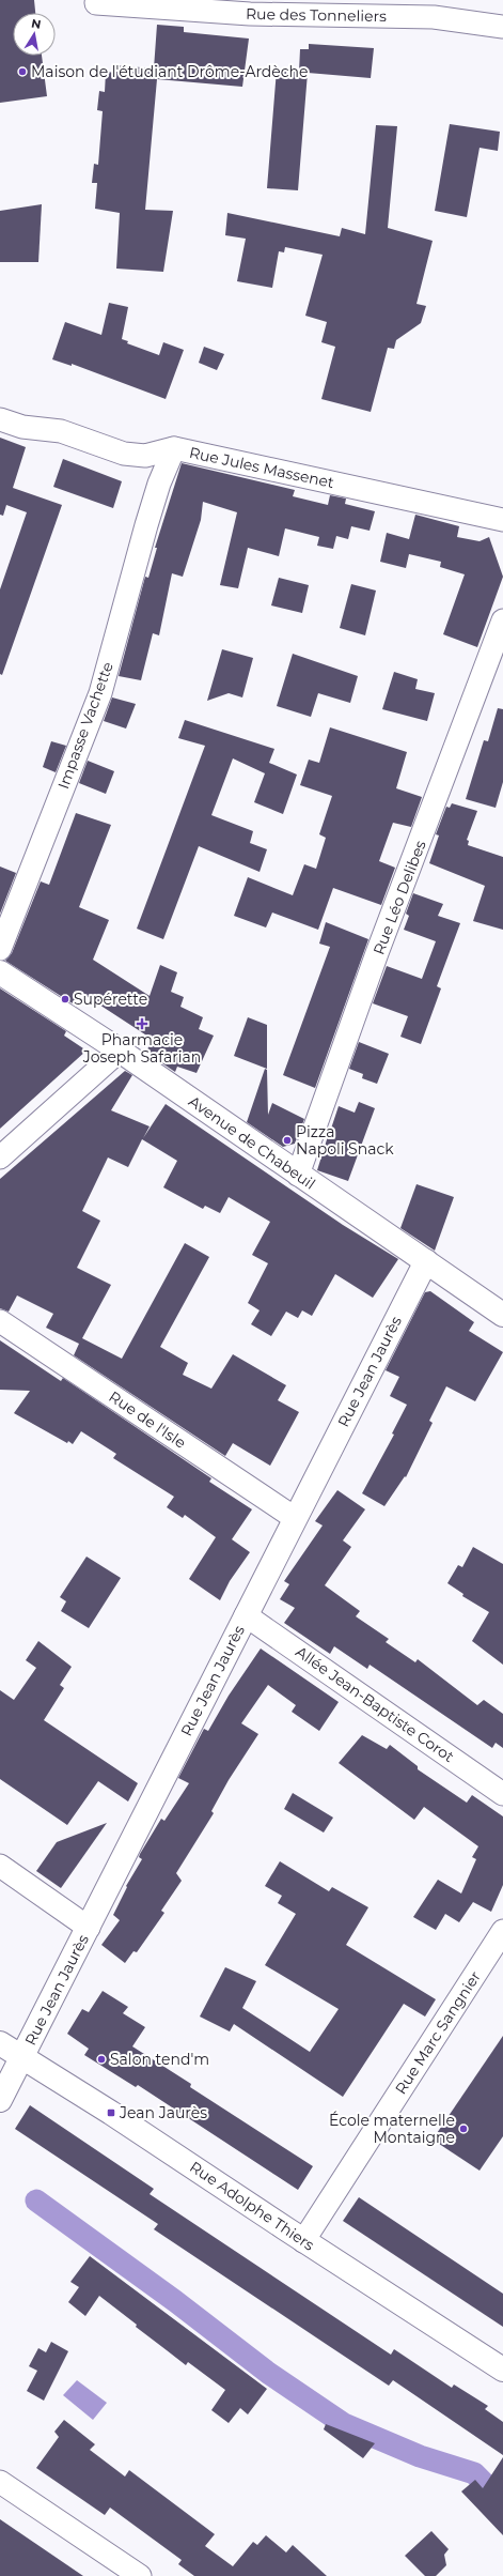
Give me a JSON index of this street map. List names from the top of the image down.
{
  "streets": {
    "street": [
      "Rue des Tonneliers",
      "Rue Jules Massenet",
      "Impasse Vachette",
      "Rue Léo Delibes",
      "Avenue de Chabeuil",
      "Rue Jean Jaurès",
      "Rue de l'Isle",
      "Allée Jean-Baptiste Corot",
      "Rue Marc Sangnier",
      "Rue Adolphe Thiers"
    ]
  },
  "crossings": [
    ["Rue Jules Massenet", "Impasse Vachette"],
    ["Rue Léo Delibes", "Avenue de Chabeuil"],
    ["Avenue de Chabeuil", "Rue Jean Jaurès"],
    ["Rue Jean Jaurès", "Rue de l'Isle"],
    ["Rue Jean Jaurès", "Allée Jean-Baptiste Corot"],
    ["Rue Jean Jaurès", "Rue Adolphe Thiers"],
    ["Rue Marc Sangnier", "Rue Adolphe Thiers"]
  ],
  "places": {
    "other": [
      "Maison de l'étudiant Drôme-Ardèche",
      "Supérette",
      "Pizza Napoli Snack",
      "Salon tend'm",
      "École maternelle Montaigne"
    ],
    "health": ["Pharmacie Joseph Safarian"],
    "transit": ["Jean Jaurès"]
  },
  "north": "top"
}
